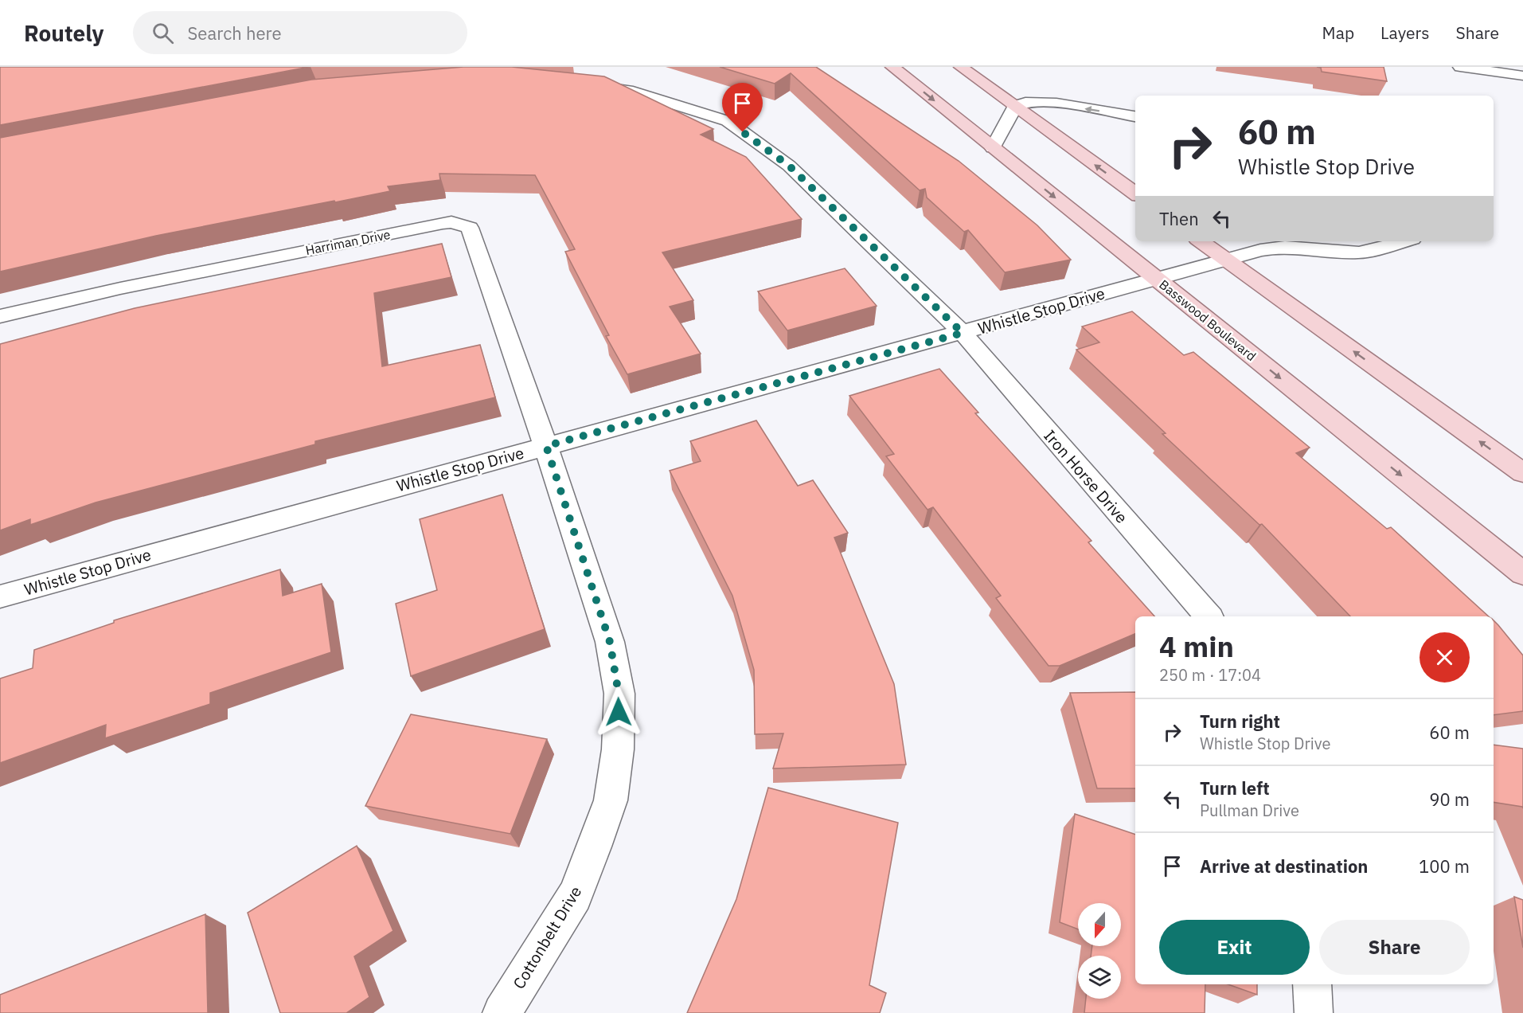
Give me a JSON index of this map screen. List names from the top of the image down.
{
  "streets": {
    "main road": ["Basswood Boulevard"],
    "street": [
      "Harriman Drive",
      "Whistle Stop Drive",
      "Iron Horse Drive",
      "Cottonbelt Drive"
    ]
  },
  "crossings": [
    ["Harriman Drive", "Whistle Stop Drive"],
    ["Harriman Drive", "Cottonbelt Drive"],
    ["Whistle Stop Drive", "Basswood Boulevard"],
    ["Whistle Stop Drive", "Iron Horse Drive"],
    ["Whistle Stop Drive", "Cottonbelt Drive"]
  ],
  "north": "bottom",
  "page": {
    "header": "Routely",
    "search": "Search here",
    "nav": ["Map", "Layers", "Share"],
    "turn": ["60 m", "Whistle Stop Drive"],
    "then": "Then",
    "heading": ["4 min", "250 m · 17:04"],
    "list": [
      {
        "name": "Turn right",
        "note": "Whistle Stop Drive",
        "value": "60 m"
      },
      {
        "name": "Turn left",
        "note": "Pullman Drive",
        "value": "90 m"
      },
      {
        "name": "Arrive at destination",
        "value": "100 m"
      }
    ],
    "buttons": ["Exit", "Share"]
  }
}
